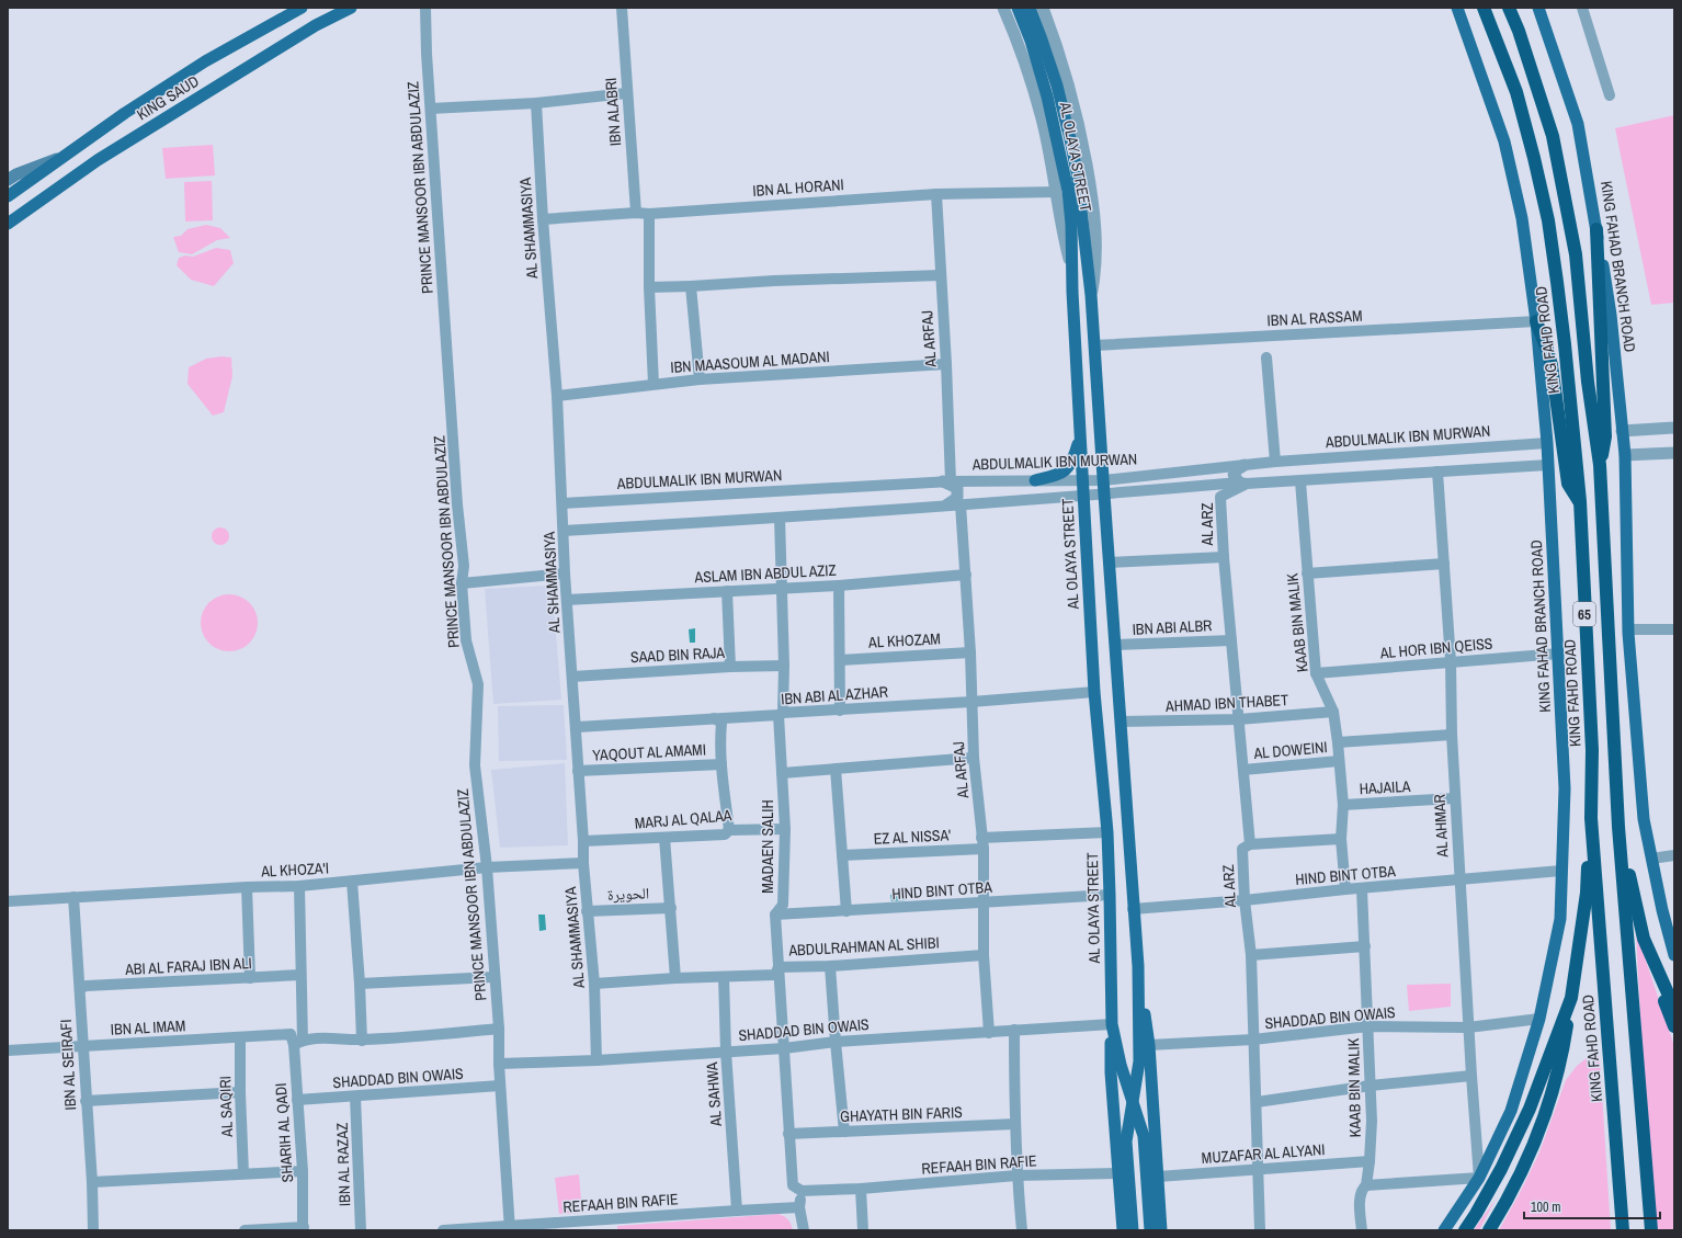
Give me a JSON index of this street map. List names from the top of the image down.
{
  "streets": {
    "highway": ["KING FAHD ROAD", "65"],
    "main road": ["KING SAUD", "AL OLAYA STREET", "KING FAHAD BRANCH ROAD"],
    "street": [
      "IBN ALABRI",
      "PRINCE MANSOOR IBN ABDULAZIZ",
      "IBN AL HORANI",
      "AL SHAMMASIYA",
      "IBN AL RASSAM",
      "AL ARFAJ",
      "IBN MAASOUM AL MADANI",
      "ABDULMALIK IBN MURWAN",
      "AL ARZ",
      "ASLAM IBN ABDUL AZIZ",
      "KAAB BIN MALIK",
      "IBN ABI ALBR",
      "AL KHOZAM",
      "AL HOR IBN QEISS",
      "SAAD BIN RAJA",
      "IBN ABI AL AZHAR",
      "AHMAD IBN THABET",
      "AL DOWEINI",
      "YAQOUT AL AMAMI",
      "HAJAILA",
      "MARJ AL QALAA",
      "AL AHMAR",
      "EZ AL NISSA'",
      "MADAEN SALIH",
      "AL KHOZA'I",
      "HIND BINT OTBA",
      "الحويرة",
      "ABDULRAHMAN AL SHIBI",
      "ABI AL FARAJ IBN ALI",
      "SHADDAD BIN OWAIS",
      "IBN AL IMAM",
      "IBN AL SEIRAFI",
      "AL SAHWA",
      "AL SAQIRI",
      "GHAYATH BIN FARIS",
      "SHARIH AL QADI",
      "MUZAFAR AL ALYANI",
      "IBN AL RAZAZ",
      "REFAAH BIN RAFIE"
    ]
  },
  "crossings": [
    ["IBN ALABRI", "IBN AL HORANI"],
    ["AL OLAYA STREET", "IBN AL RASSAM"],
    ["AL OLAYA STREET", "ABDULMALIK IBN MURWAN"],
    ["AL OLAYA STREET", "IBN ABI ALBR"],
    ["AL OLAYA STREET", "IBN ABI AL AZHAR"],
    ["AL OLAYA STREET", "AHMAD IBN THABET"],
    ["AL OLAYA STREET", "EZ AL NISSA'"],
    ["AL OLAYA STREET", "HIND BINT OTBA"],
    ["AL OLAYA STREET", "SHADDAD BIN OWAIS"],
    ["PRINCE MANSOOR IBN ABDULAZIZ", "AL KHOZA'I"],
    ["PRINCE MANSOOR IBN ABDULAZIZ", "SHADDAD BIN OWAIS"],
    ["PRINCE MANSOOR IBN ABDULAZIZ", "REFAAH BIN RAFIE"],
    ["IBN AL HORANI", "AL SHAMMASIYA"],
    ["IBN AL HORANI", "AL ARFAJ"],
    ["AL SHAMMASIYA", "IBN MAASOUM AL MADANI"],
    ["AL SHAMMASIYA", "ABDULMALIK IBN MURWAN"],
    ["AL SHAMMASIYA", "ASLAM IBN ABDUL AZIZ"],
    ["AL SHAMMASIYA", "SAAD BIN RAJA"],
    ["AL SHAMMASIYA", "IBN ABI AL AZHAR"],
    ["AL SHAMMASIYA", "YAQOUT AL AMAMI"],
    ["AL SHAMMASIYA", "MARJ AL QALAA"],
    ["AL SHAMMASIYA", "AL KHOZA'I"],
    ["AL SHAMMASIYA", "الحويرة"],
    ["AL SHAMMASIYA", "ABDULRAHMAN AL SHIBI"],
    ["AL SHAMMASIYA", "SHADDAD BIN OWAIS"],
    ["KING FAHAD BRANCH ROAD", "IBN AL RASSAM"],
    ["KING FAHAD BRANCH ROAD", "ABDULMALIK IBN MURWAN"],
    ["KING FAHAD BRANCH ROAD", "AL HOR IBN QEISS"],
    ["KING FAHAD BRANCH ROAD", "AL AHMAR"],
    ["KING FAHAD BRANCH ROAD", "HIND BINT OTBA"],
    ["KING FAHAD BRANCH ROAD", "SHADDAD BIN OWAIS"],
    ["AL ARFAJ", "IBN MAASOUM AL MADANI"],
    ["AL ARFAJ", "ABDULMALIK IBN MURWAN"],
    ["AL ARFAJ", "ASLAM IBN ABDUL AZIZ"],
    ["AL ARFAJ", "AL KHOZAM"],
    ["AL ARFAJ", "IBN ABI AL AZHAR"],
    ["AL ARFAJ", "EZ AL NISSA'"],
    ["AL ARFAJ", "HIND BINT OTBA"],
    ["AL ARFAJ", "ABDULRAHMAN AL SHIBI"],
    ["AL ARFAJ", "SHADDAD BIN OWAIS"],
    ["AL ARZ", "IBN ABI ALBR"],
    ["AL ARZ", "AHMAD IBN THABET"],
    ["AL ARZ", "AL DOWEINI"],
    ["AL ARZ", "HIND BINT OTBA"],
    ["AL ARZ", "SHADDAD BIN OWAIS"],
    ["AL ARZ", "MUZAFAR AL ALYANI"],
    ["ASLAM IBN ABDUL AZIZ", "MADAEN SALIH"],
    ["KAAB BIN MALIK", "AL HOR IBN QEISS"],
    ["KAAB BIN MALIK", "AHMAD IBN THABET"],
    ["KAAB BIN MALIK", "AL DOWEINI"],
    ["KAAB BIN MALIK", "HAJAILA"],
    ["KAAB BIN MALIK", "HIND BINT OTBA"],
    ["KAAB BIN MALIK", "SHADDAD BIN OWAIS"],
    ["KAAB BIN MALIK", "MUZAFAR AL ALYANI"],
    ["AL HOR IBN QEISS", "AL AHMAR"],
    ["SAAD BIN RAJA", "MADAEN SALIH"],
    ["IBN ABI AL AZHAR", "MADAEN SALIH"],
    ["HAJAILA", "AL AHMAR"],
    ["MARJ AL QALAA", "MADAEN SALIH"],
    ["AL AHMAR", "HIND BINT OTBA"],
    ["AL AHMAR", "SHADDAD BIN OWAIS"],
    ["MADAEN SALIH", "HIND BINT OTBA"],
    ["MADAEN SALIH", "ABDULRAHMAN AL SHIBI"],
    ["MADAEN SALIH", "SHADDAD BIN OWAIS"],
    ["MADAEN SALIH", "GHAYATH BIN FARIS"],
    ["MADAEN SALIH", "REFAAH BIN RAFIE"],
    ["AL KHOZA'I", "IBN AL SEIRAFI"],
    ["AL KHOZA'I", "SHARIH AL QADI"],
    ["ABDULRAHMAN AL SHIBI", "AL SAHWA"],
    ["ABI AL FARAJ IBN ALI", "IBN AL SEIRAFI"],
    ["ABI AL FARAJ IBN ALI", "SHARIH AL QADI"],
    ["SHADDAD BIN OWAIS", "AL SAHWA"],
    ["SHADDAD BIN OWAIS", "SHARIH AL QADI"],
    ["SHADDAD BIN OWAIS", "IBN AL RAZAZ"],
    ["IBN AL IMAM", "IBN AL SEIRAFI"],
    ["IBN AL IMAM", "AL SAQIRI"],
    ["IBN AL IMAM", "SHARIH AL QADI"],
    ["AL SAHWA", "REFAAH BIN RAFIE"]
  ],
  "scale_bar": "100 m"
}
